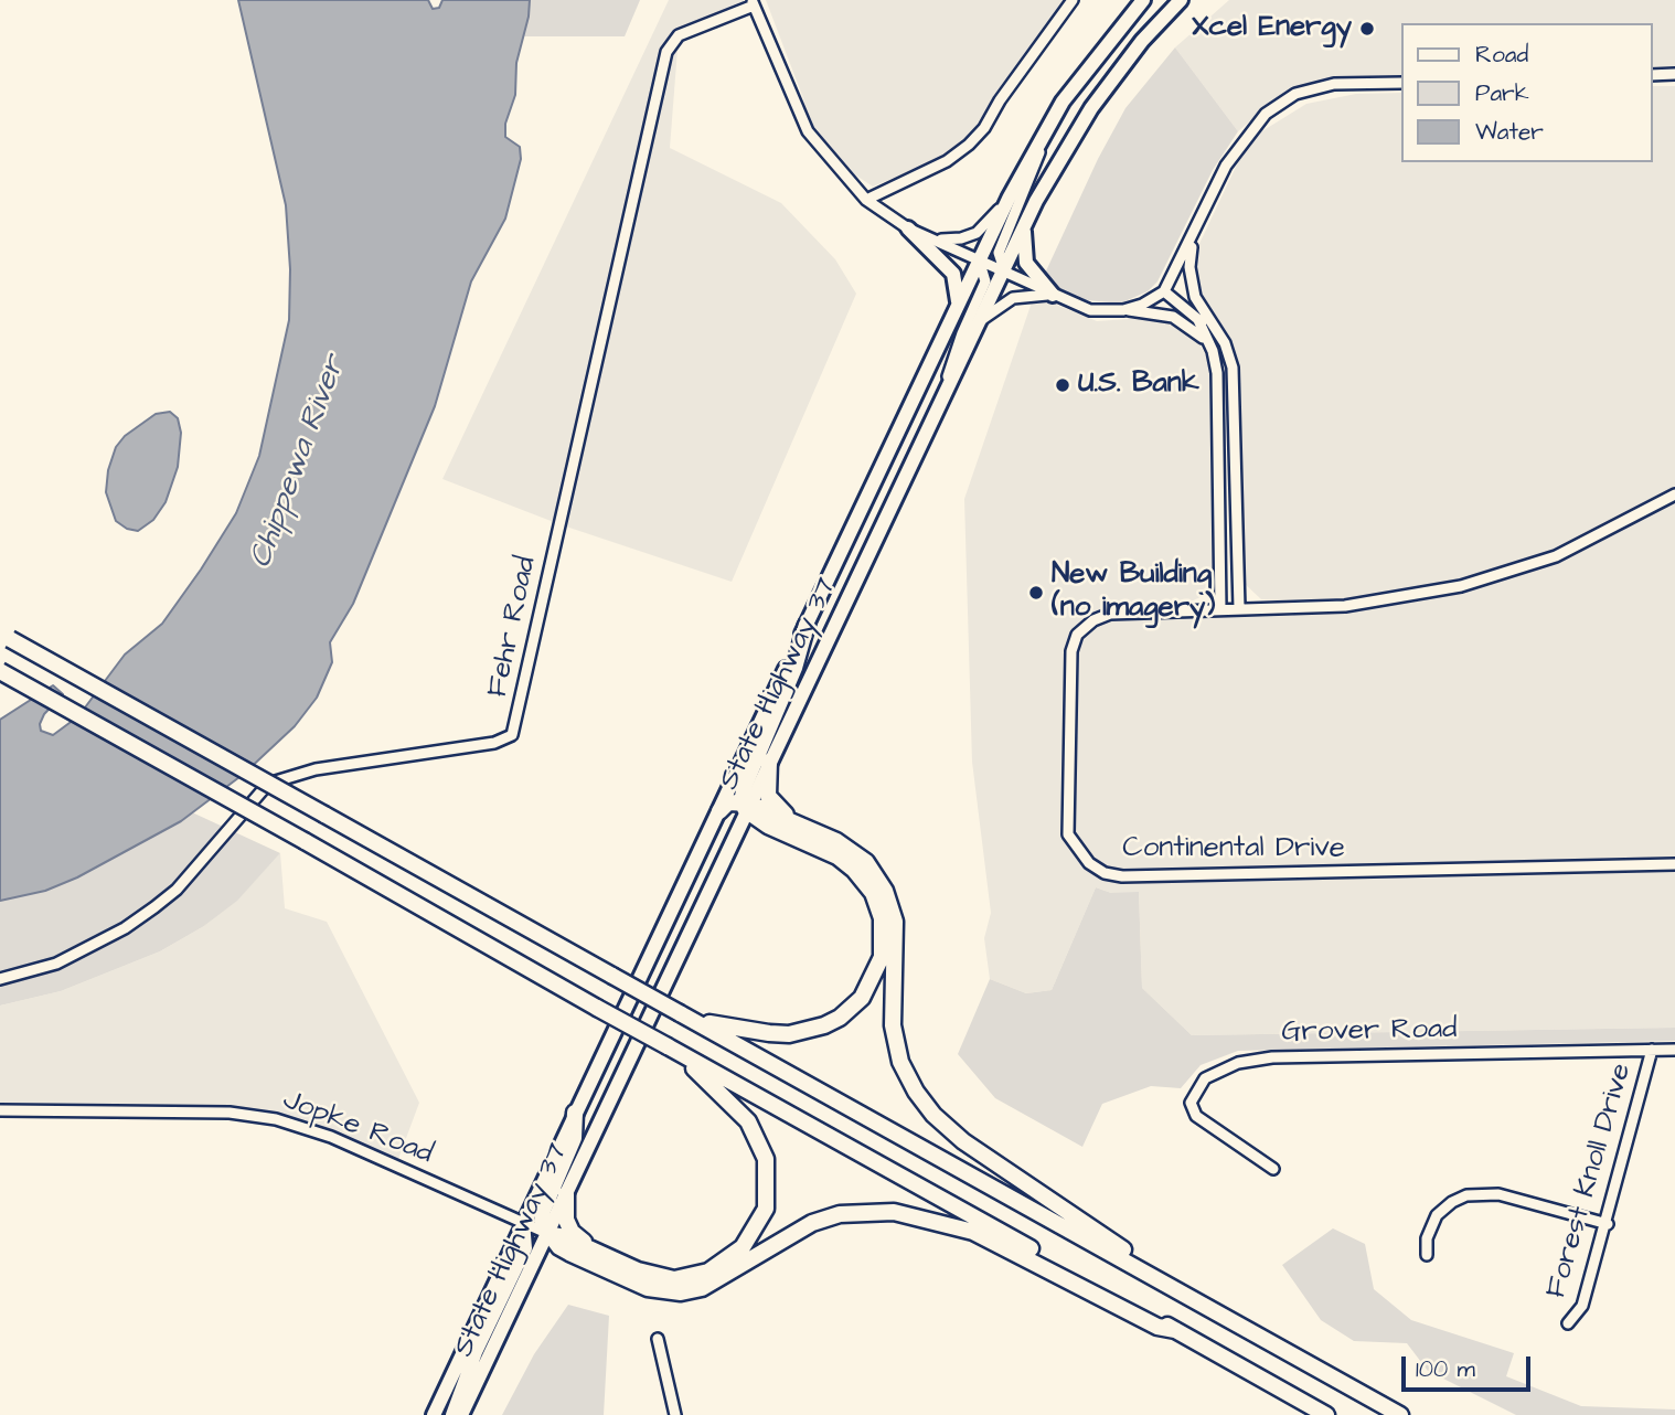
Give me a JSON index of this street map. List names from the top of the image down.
{
  "streets": {
    "main road": ["State Highway 37"],
    "street": [
      "Fehr Road",
      "Continental Drive",
      "Grover Road",
      "Jopke Road",
      "Forest Knoll Drive"
    ]
  },
  "crossings": [
    ["State Highway 37", "Jopke Road"],
    ["Grover Road", "Forest Knoll Drive"]
  ],
  "water": ["Chippewa River"],
  "places": ["Xcel Energy", "U.S. Bank", "New Building (no imagery)"],
  "legend": ["Road", "Park", "Water"],
  "scale_bar": "100 m"
}
